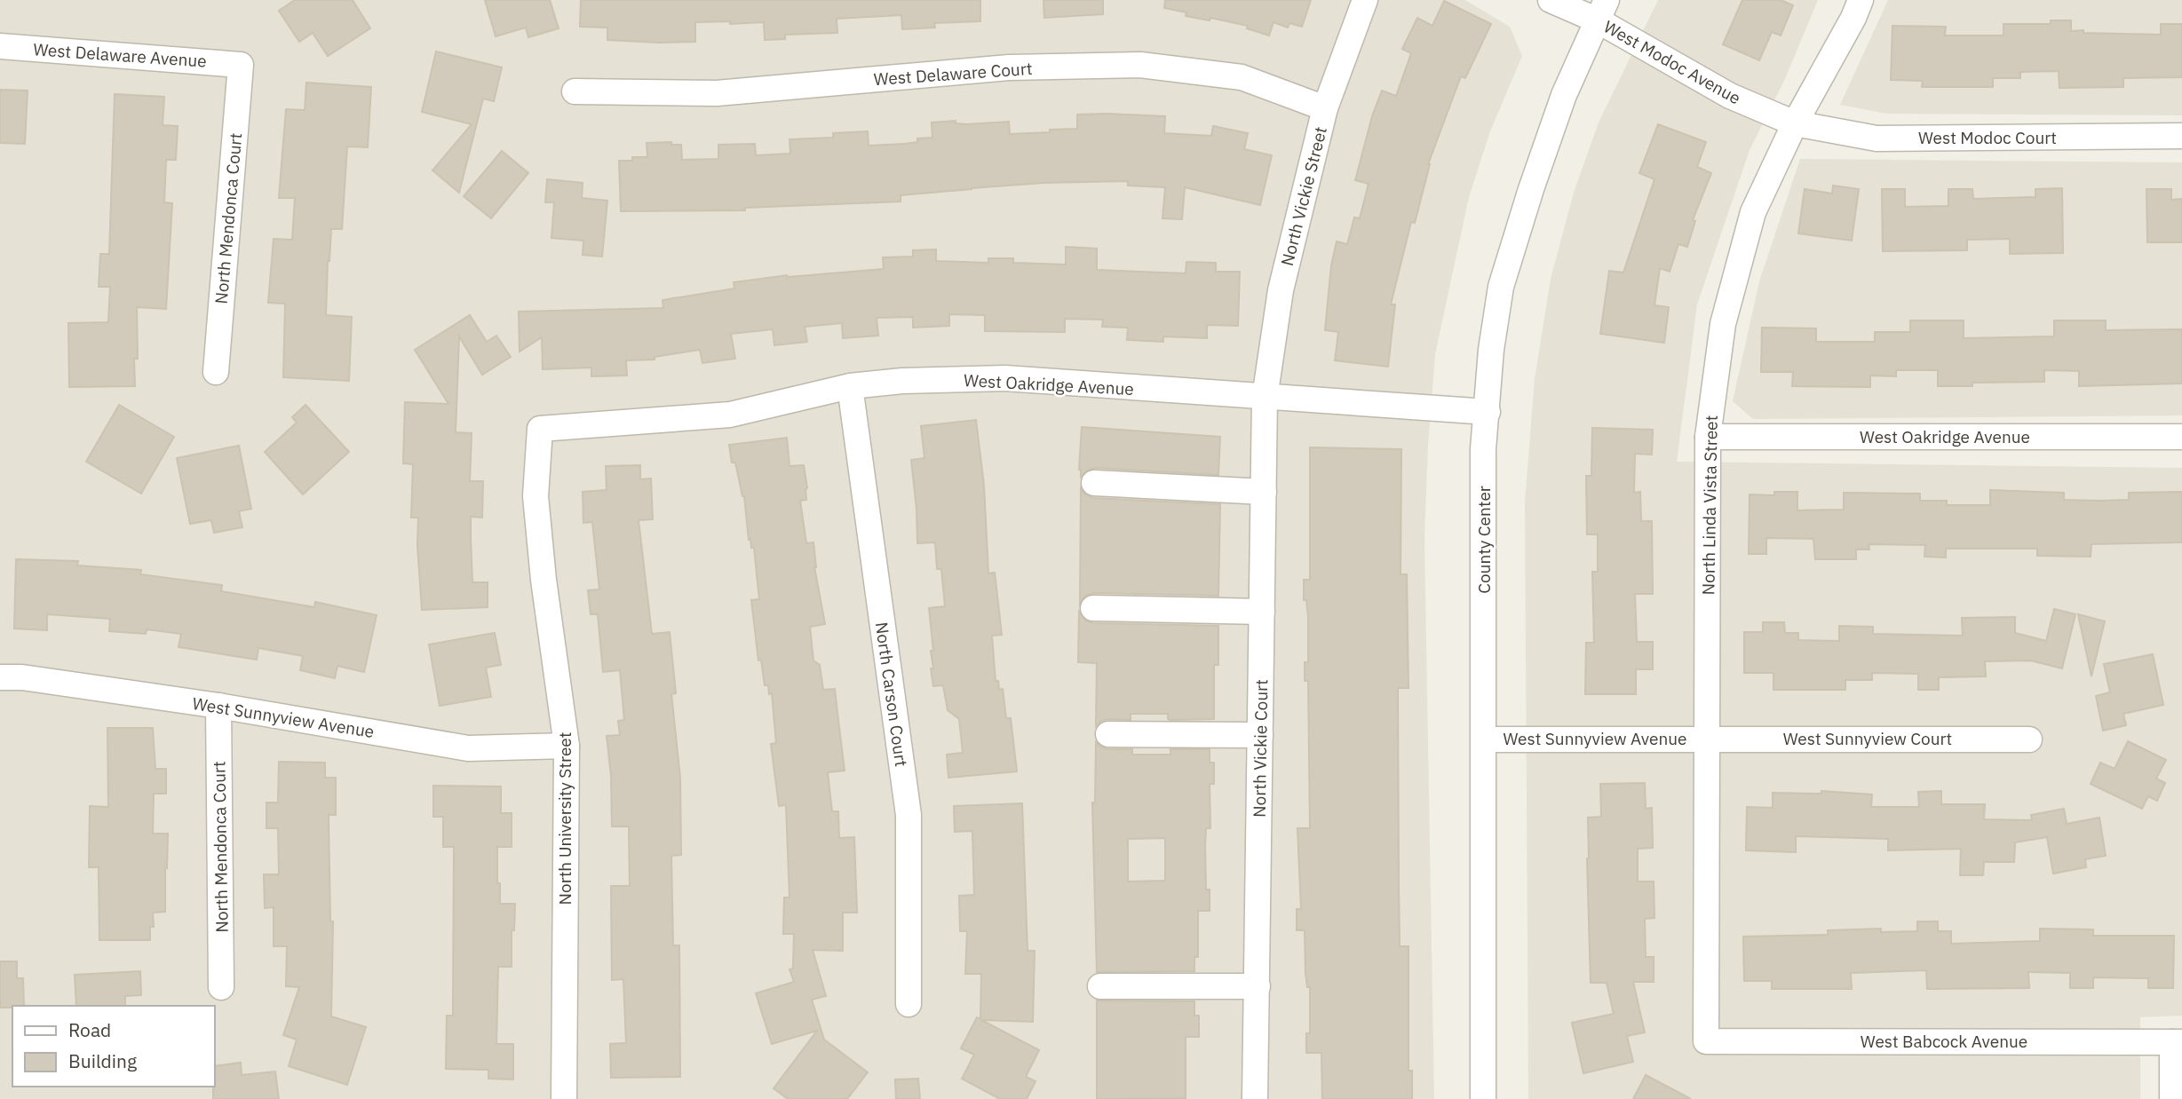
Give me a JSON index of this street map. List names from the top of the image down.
{
  "streets": {
    "street": [
      "West Delaware Avenue",
      "West Modoc Avenue",
      "West Delaware Court",
      "West Modoc Court",
      "North Vickie Street",
      "North Mendonca Court",
      "West Oakridge Avenue",
      "North Linda Vista Street",
      "County Center",
      "North Carson Court",
      "West Sunnyview Avenue",
      "West Sunnyview Court",
      "North Vickie Court",
      "North University Street",
      "West Babcock Avenue"
    ]
  },
  "crossings": [
    ["West Delaware Avenue", "North Mendonca Court"],
    ["West Modoc Avenue", "West Modoc Court"],
    ["West Modoc Avenue", "North Linda Vista Street"],
    ["West Modoc Avenue", "County Center"],
    ["West Delaware Court", "North Vickie Street"],
    ["West Modoc Court", "North Linda Vista Street"],
    ["North Vickie Street", "West Oakridge Avenue"],
    ["North Vickie Street", "North Vickie Court"],
    ["North Mendonca Court", "West Sunnyview Avenue"],
    ["West Oakridge Avenue", "North Linda Vista Street"],
    ["West Oakridge Avenue", "County Center"],
    ["West Oakridge Avenue", "North Carson Court"],
    ["West Oakridge Avenue", "North Vickie Court"],
    ["West Oakridge Avenue", "North University Street"],
    ["North Linda Vista Street", "West Sunnyview Avenue"],
    ["North Linda Vista Street", "West Sunnyview Court"],
    ["North Linda Vista Street", "West Babcock Avenue"],
    ["County Center", "West Sunnyview Avenue"],
    ["West Sunnyview Avenue", "West Sunnyview Court"],
    ["West Sunnyview Avenue", "North University Street"]
  ],
  "legend": ["Road", "Building"]
}
